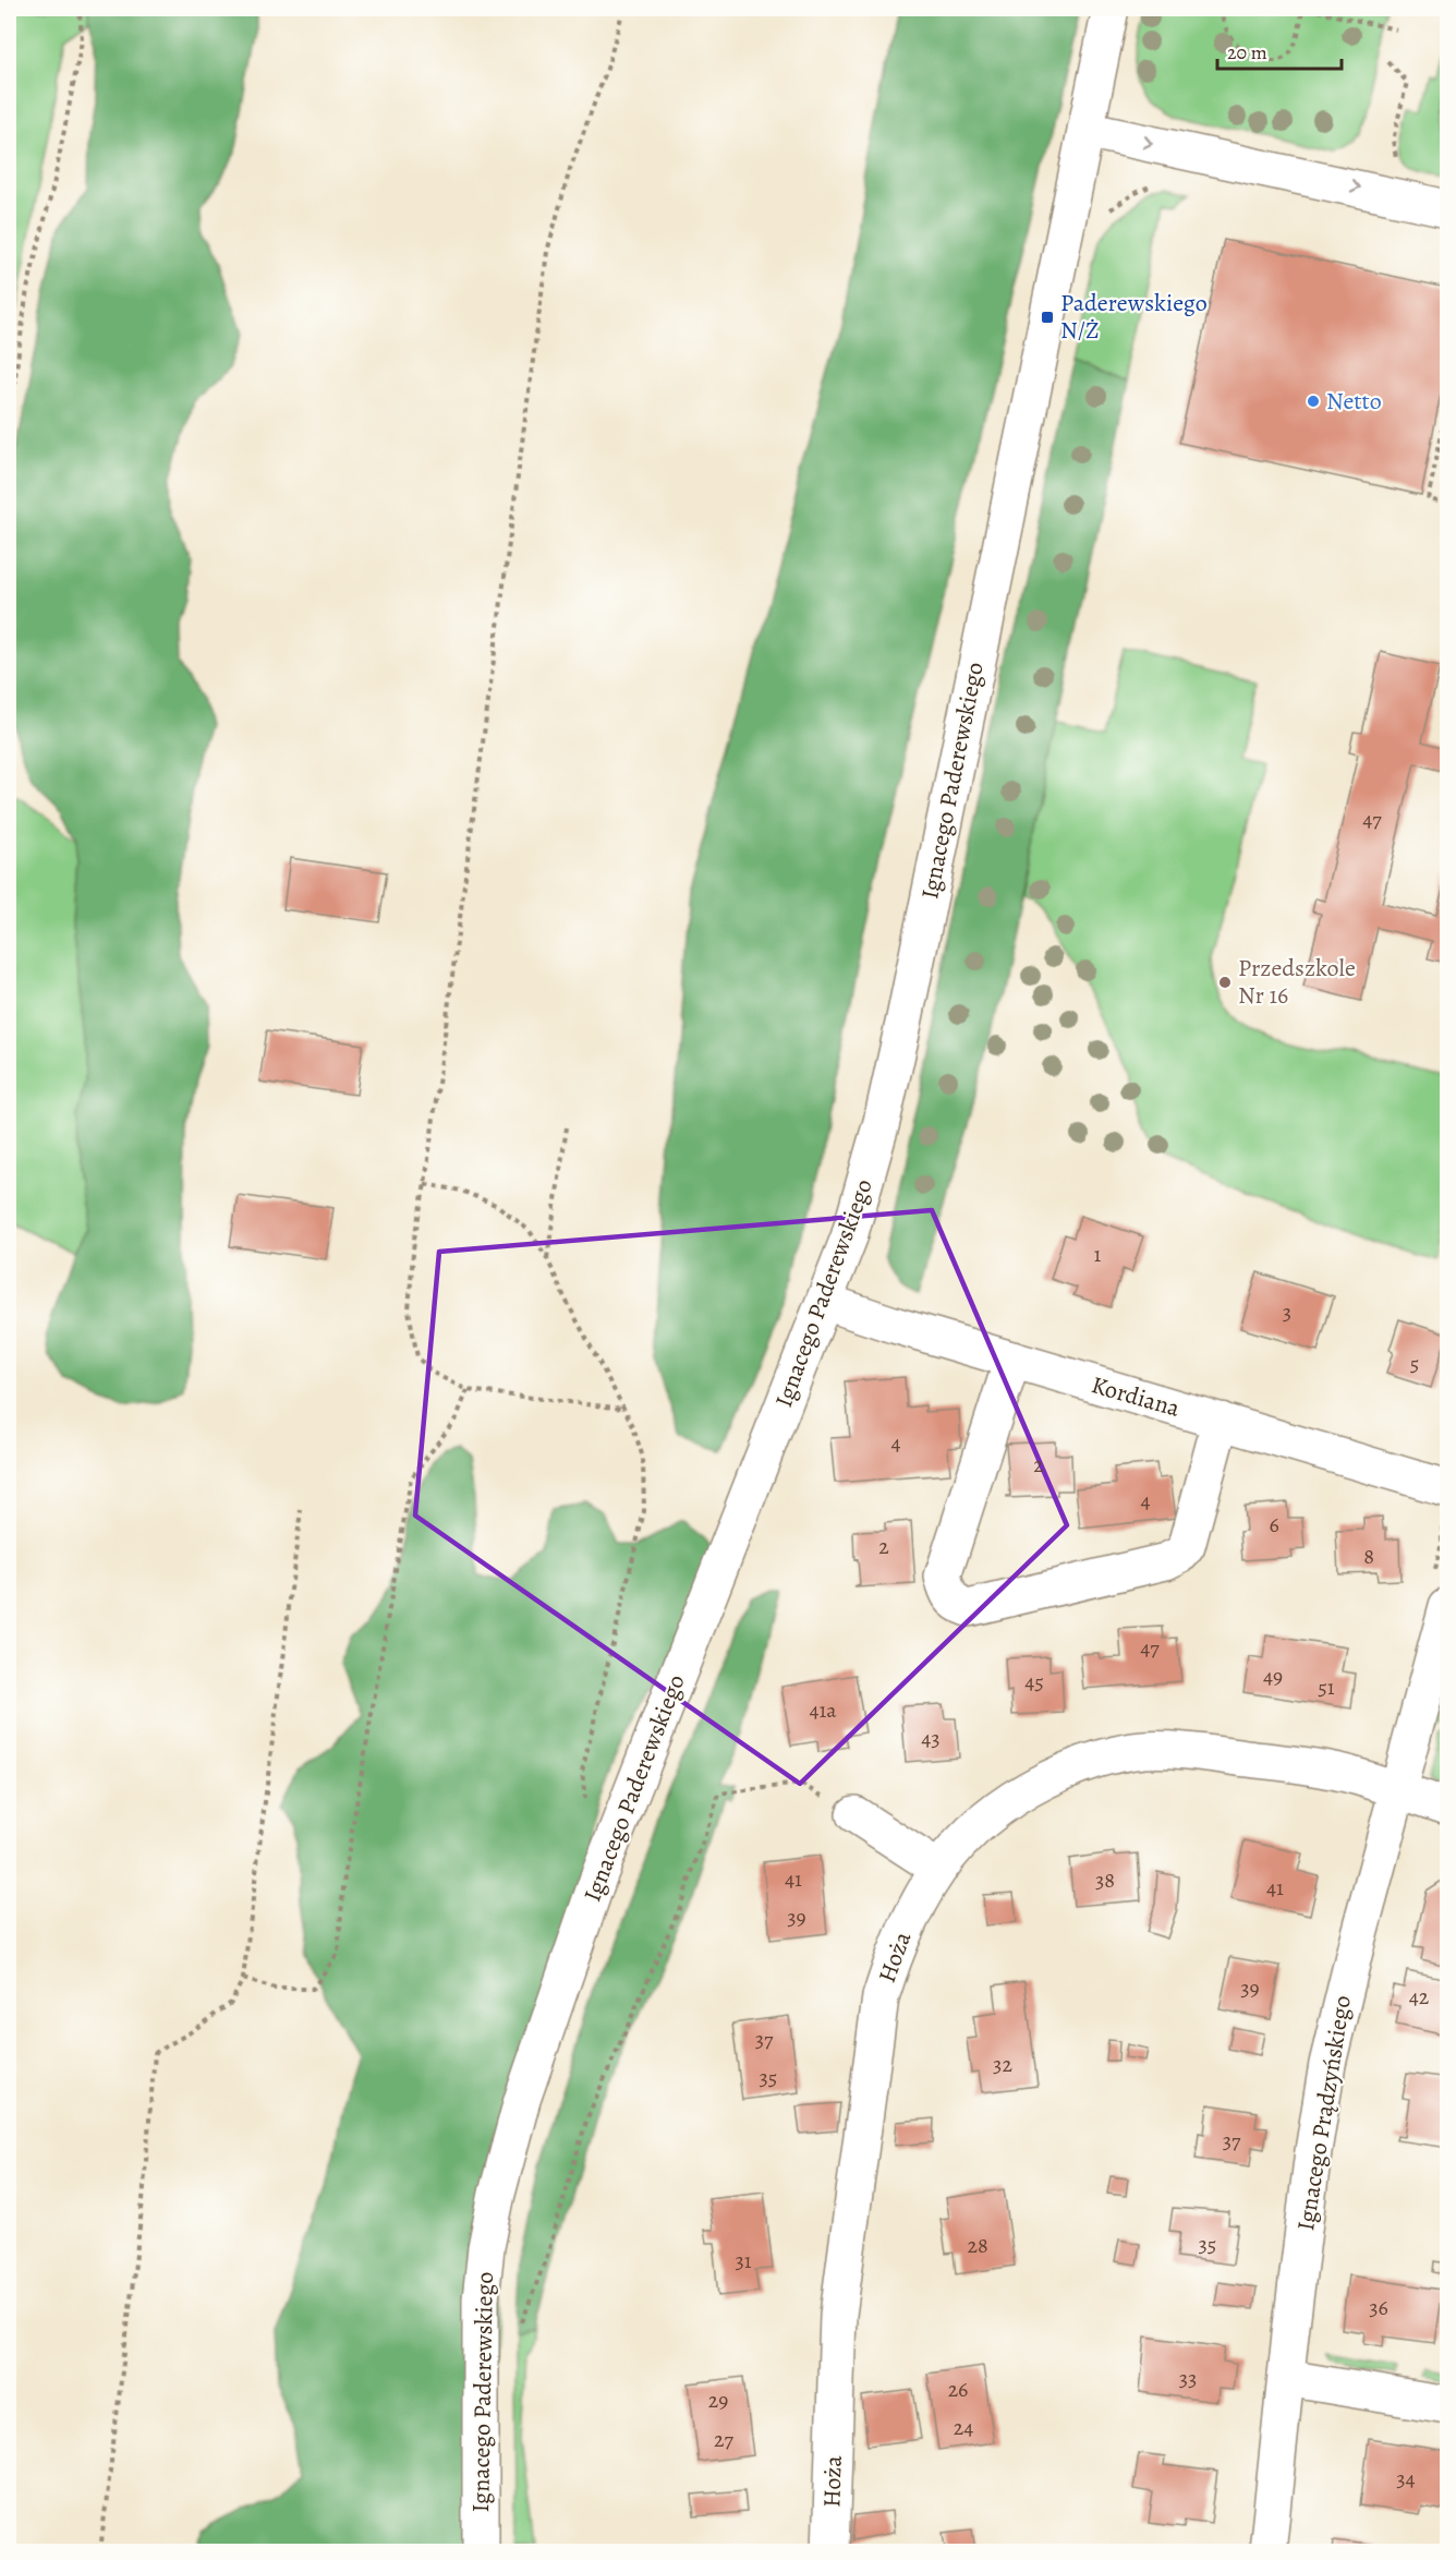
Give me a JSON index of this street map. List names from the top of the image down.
{
  "streets": {
    "street": [
      "Ignacego Paderewskiego",
      "Kordiana",
      "Hoża",
      "Ignacego Prądzyńskiego"
    ]
  },
  "crossings": [
    ["Ignacego Paderewskiego", "Kordiana"],
    ["Hoża", "Ignacego Prądzyńskiego"]
  ],
  "places": {
    "transit": ["Paderewskiego N/Ż"],
    "other": ["Netto", "Przedszkole Nr 16"]
  },
  "house_numbers": [
    "47",
    "1",
    "3",
    "5",
    "4",
    "2",
    "4",
    "6",
    "2",
    "8",
    "47",
    "49",
    "45",
    "51",
    "41a",
    "43",
    "41",
    "38",
    "41",
    "39",
    "39",
    "42",
    "37",
    "32",
    "35",
    "37",
    "35",
    "28",
    "31",
    "36",
    "33",
    "26",
    "29",
    "24",
    "27",
    "34"
  ],
  "scale_bar": "20 m"
}
